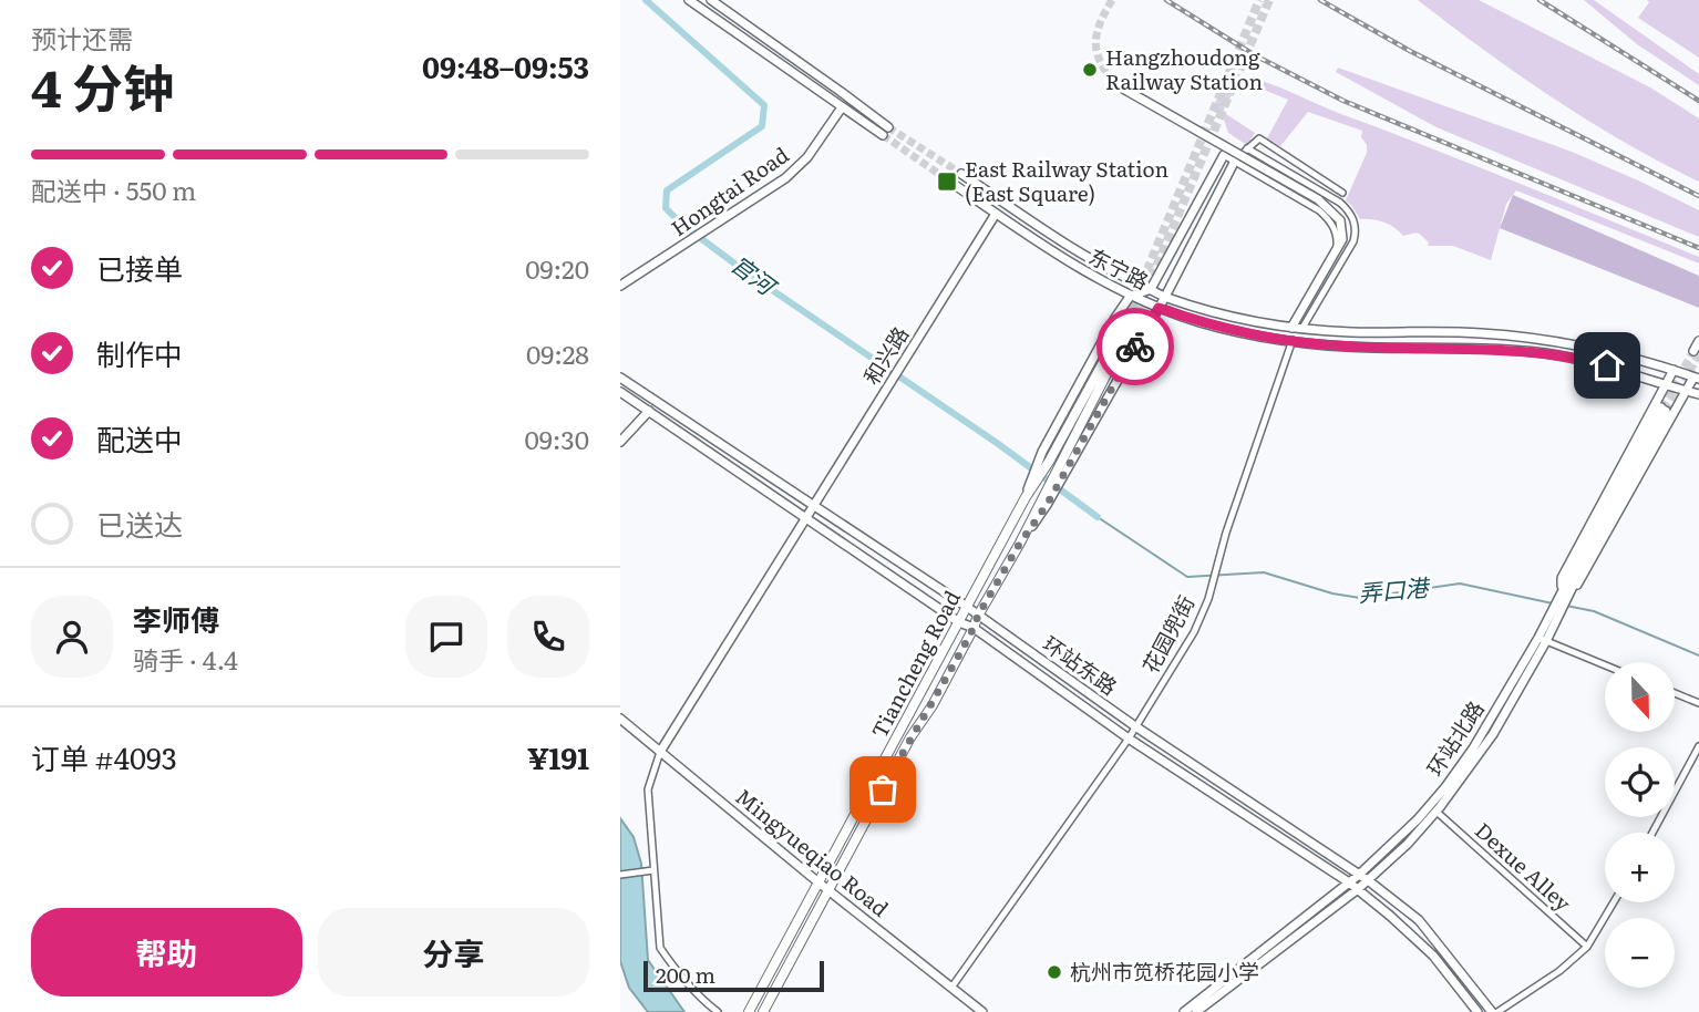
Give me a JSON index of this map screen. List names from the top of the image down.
{
  "streets": {
    "main road": [
      "Hongtai Road",
      "东宁路",
      "和兴路",
      "Tiancheng Road",
      "环站东路",
      "环站北路",
      "Mingyueqiao Road"
    ],
    "street": ["花园兜街", "Dexue Alley"]
  },
  "crossings": [
    ["东宁路", "和兴路"],
    ["东宁路", "花园兜街"],
    ["东宁路", "Tiancheng Road"],
    ["和兴路", "环站东路"],
    ["和兴路", "Mingyueqiao Road"],
    ["花园兜街", "环站东路"],
    ["花园兜街", "Mingyueqiao Road"],
    ["Tiancheng Road", "环站东路"],
    ["Tiancheng Road", "Mingyueqiao Road"],
    ["环站东路", "环站北路"],
    ["环站北路", "Dexue Alley"]
  ],
  "water": ["官河", "弄口港"],
  "places": {
    "other": ["Hangzhoudong Railway Station", "杭州市笕桥花园小学"],
    "transit": ["East Railway Station (East Square)"]
  },
  "scale_bar": "200 m",
  "north": "bottom",
  "page": {
    "heading": ["4 分钟", "预计还需", "09:48–09:53"],
    "panel": [
      "李师傅",
      "骑手 · 4.4",
      "订单 #4093",
      "¥191"
    ],
    "bar": "配送中 · 550 m",
    "list": [
      ["已接单", "09:20"],
      ["制作中", "09:28"],
      ["配送中", "09:30"],
      "已送达"
    ],
    "map_buttons": ["+", "−"],
    "buttons": ["帮助", "分享"],
    "scale": "200 m"
  }
}
